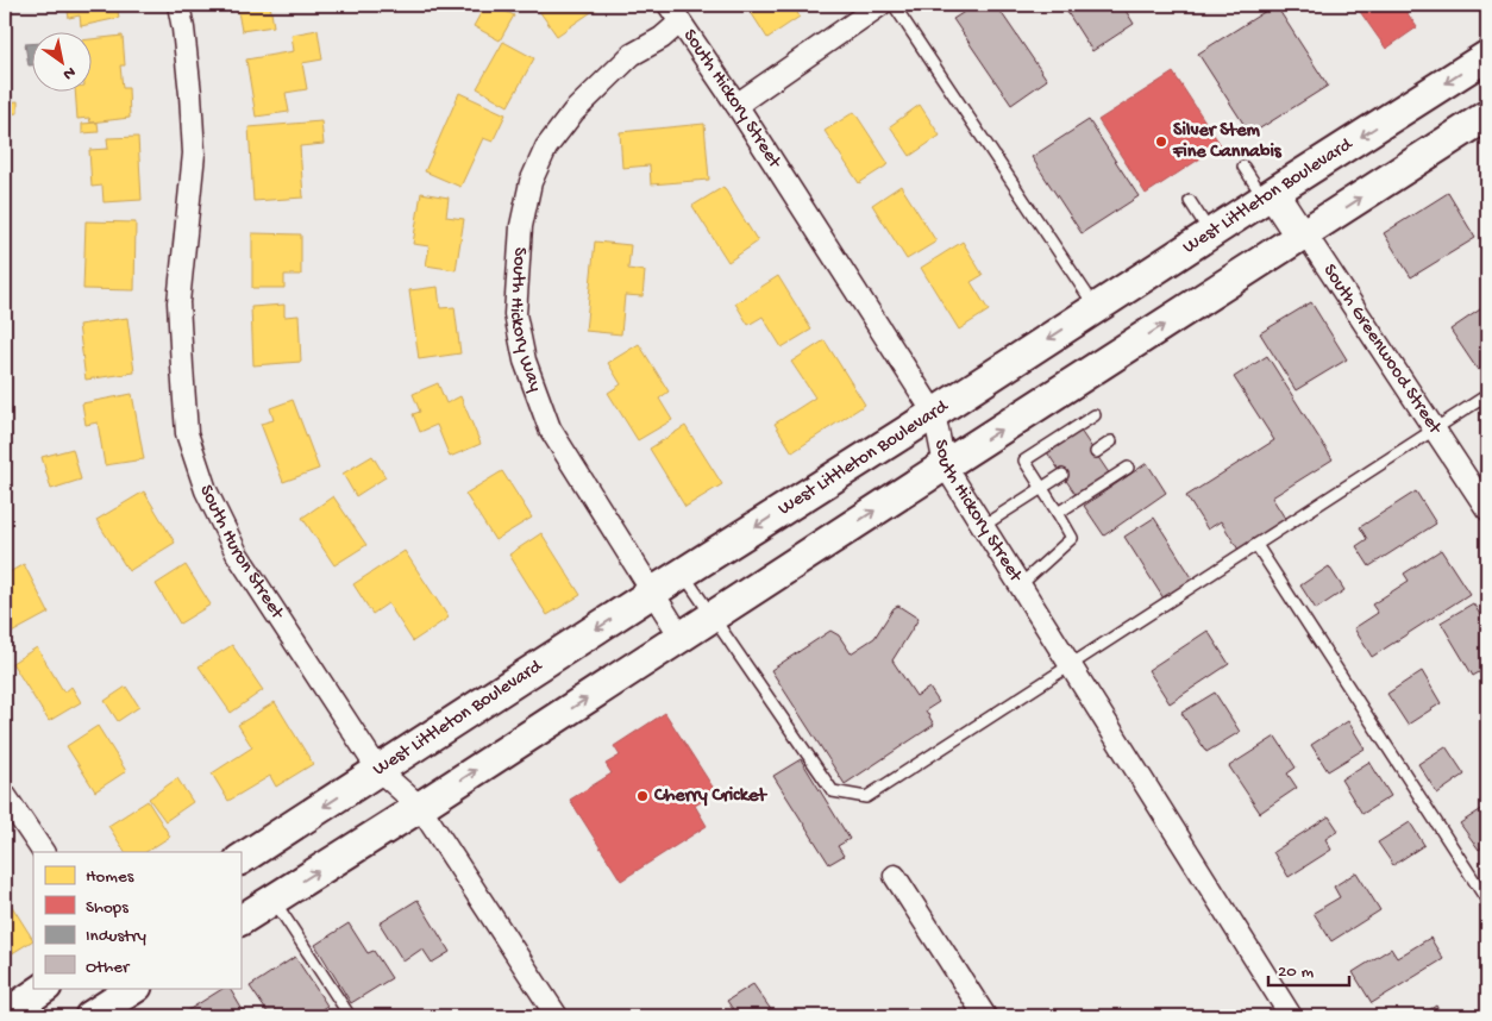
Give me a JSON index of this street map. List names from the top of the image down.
{
  "streets": {
    "main road": ["West Littleton Boulevard"],
    "street": [
      "South Hickory Street",
      "South Hickory Way",
      "South Greenwood Street",
      "South Huron Street"
    ]
  },
  "crossings": [
    ["South Hickory Street", "West Littleton Boulevard"],
    ["South Hickory Street", "South Hickory Way"],
    ["West Littleton Boulevard", "South Hickory Way"],
    ["West Littleton Boulevard", "South Greenwood Street"],
    ["West Littleton Boulevard", "South Huron Street"]
  ],
  "places": ["Silver Stem Fine Cannabis", "Cherry Cricket"],
  "legend": [
    "Homes",
    "Shops",
    "Industry",
    "Other"
  ],
  "scale_bar": "20 m",
  "north": "bottom right"
}
